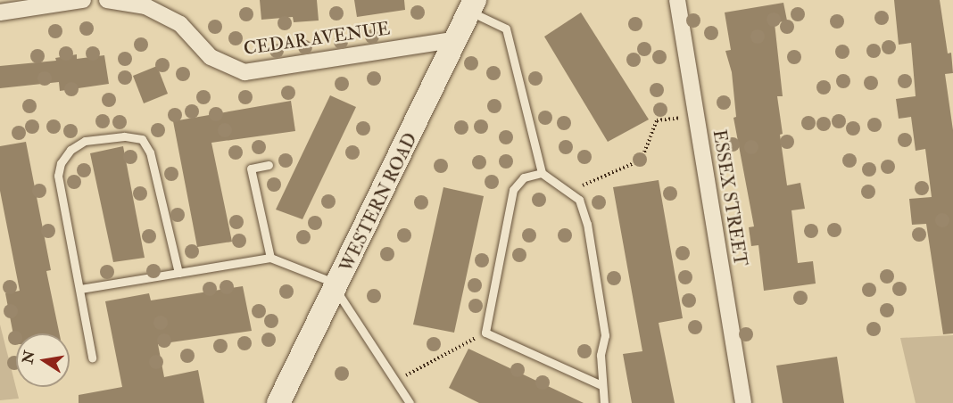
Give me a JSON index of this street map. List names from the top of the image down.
{
  "streets": {
    "main road": ["WESTERN ROAD"],
    "street": ["CEDAR AVENUE", "ESSEX STREET"]
  },
  "crossings": [
    ["CEDAR AVENUE", "WESTERN ROAD"]
  ],
  "north": "left"
}
